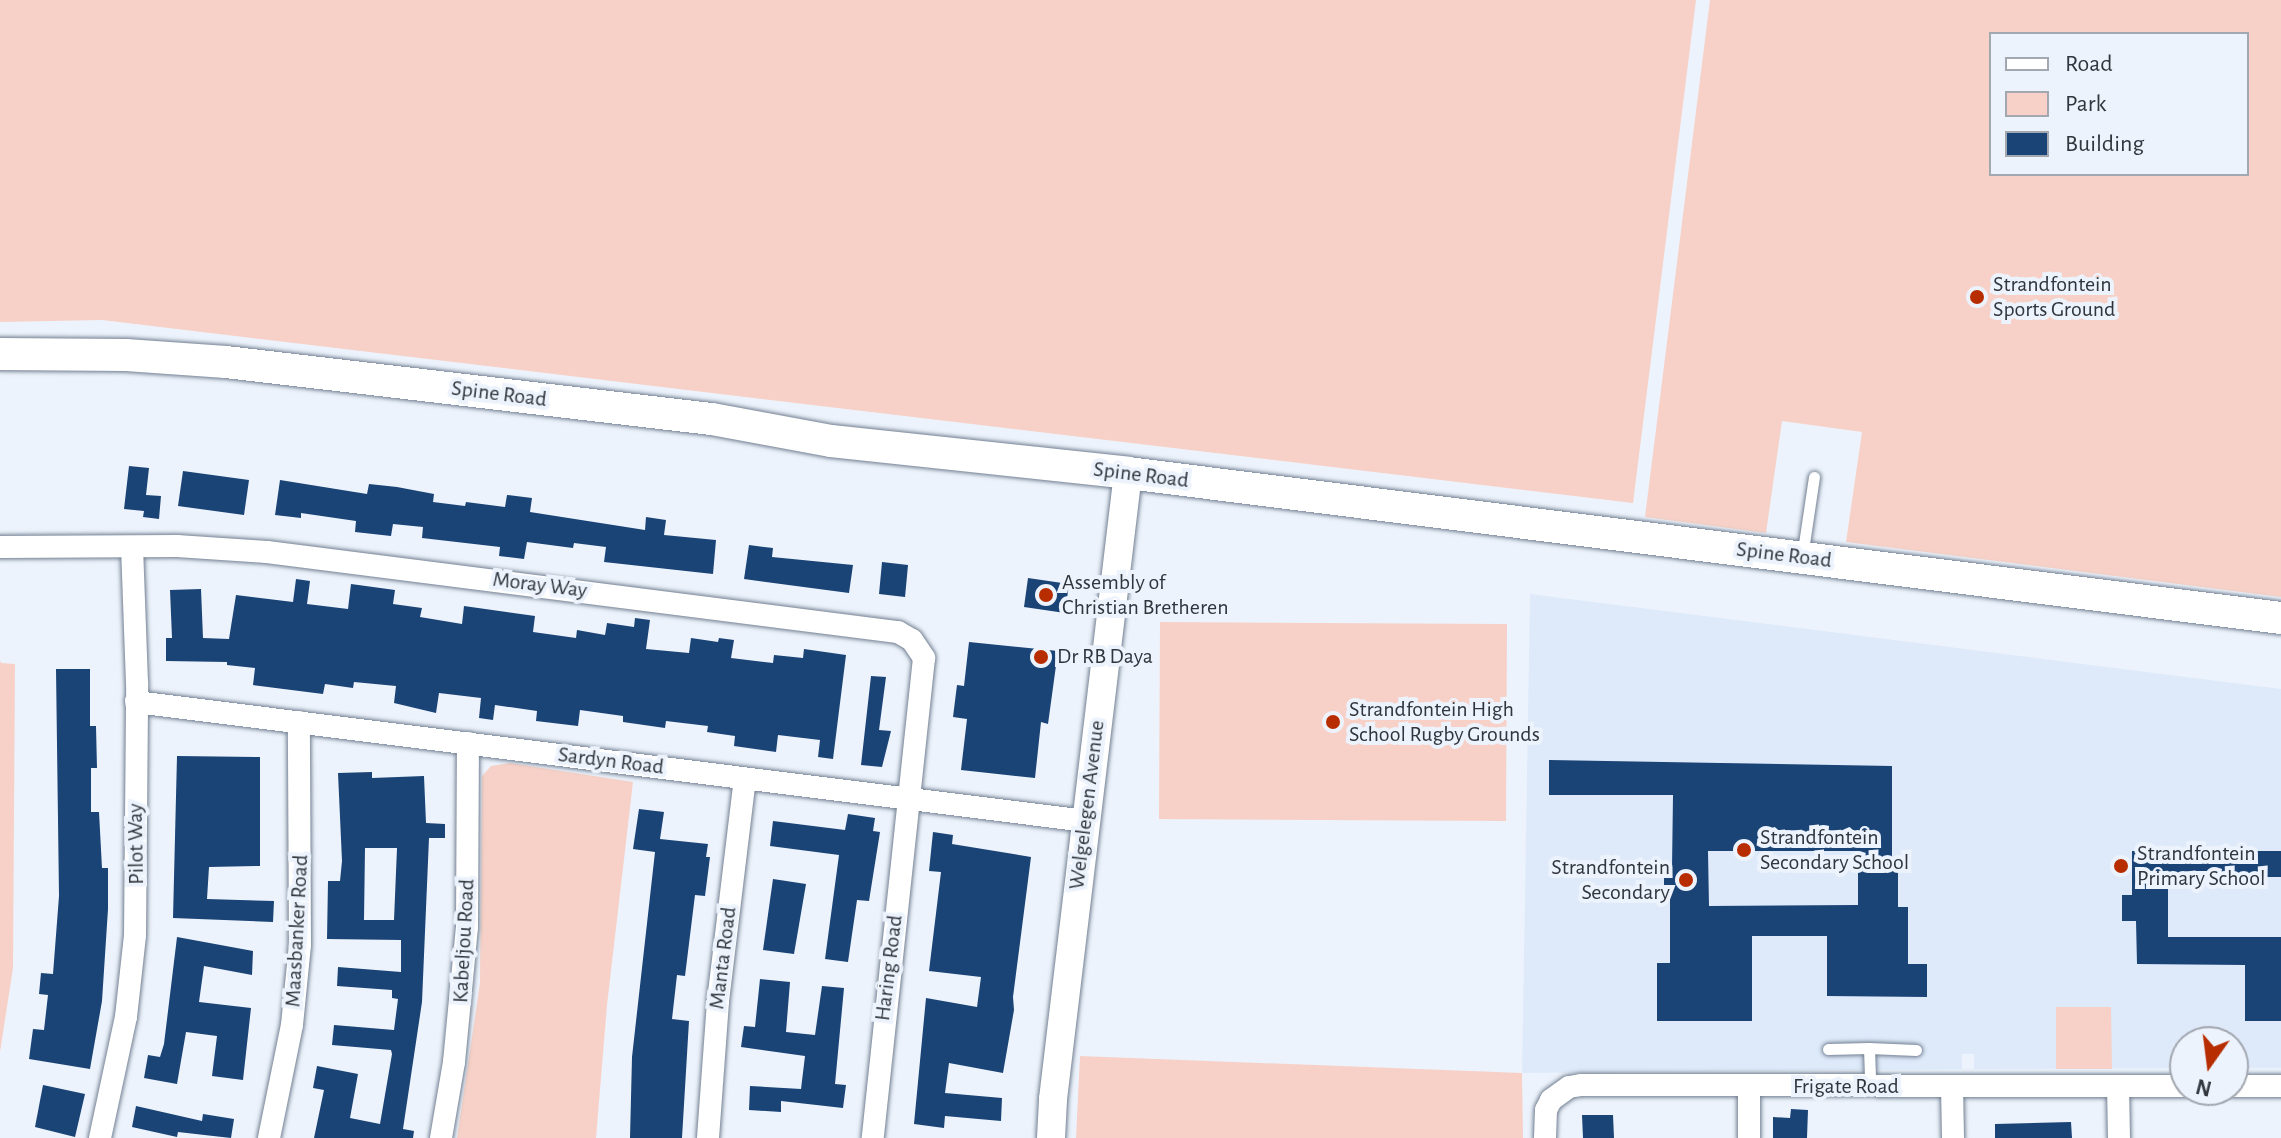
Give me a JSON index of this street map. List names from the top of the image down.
{
  "streets": {
    "main road": ["Spine Road"],
    "street": [
      "Moray Way",
      "Sardyn Road",
      "Welgelegen Avenue",
      "Pilot Way",
      "Maasbanker Road",
      "Kabeljou Road",
      "Manta Road",
      "Haring Road",
      "Frigate Road"
    ]
  },
  "crossings": [
    ["Spine Road", "Welgelegen Avenue"],
    ["Moray Way", "Sardyn Road"],
    ["Moray Way", "Pilot Way"],
    ["Moray Way", "Haring Road"],
    ["Sardyn Road", "Welgelegen Avenue"],
    ["Sardyn Road", "Pilot Way"],
    ["Sardyn Road", "Maasbanker Road"],
    ["Sardyn Road", "Kabeljou Road"],
    ["Sardyn Road", "Manta Road"],
    ["Sardyn Road", "Haring Road"]
  ],
  "places": [
    "Strandfontein Sports Ground",
    "Assembly of Christian Bretheren",
    "Dr RB Daya",
    "Strandfontein High School Rugby Grounds",
    "Strandfontein Secondary School",
    "Strandfontein Primary School",
    "Strandfontein Secondary"
  ],
  "legend": ["Road", "Park", "Building"],
  "north": "bottom"
}
